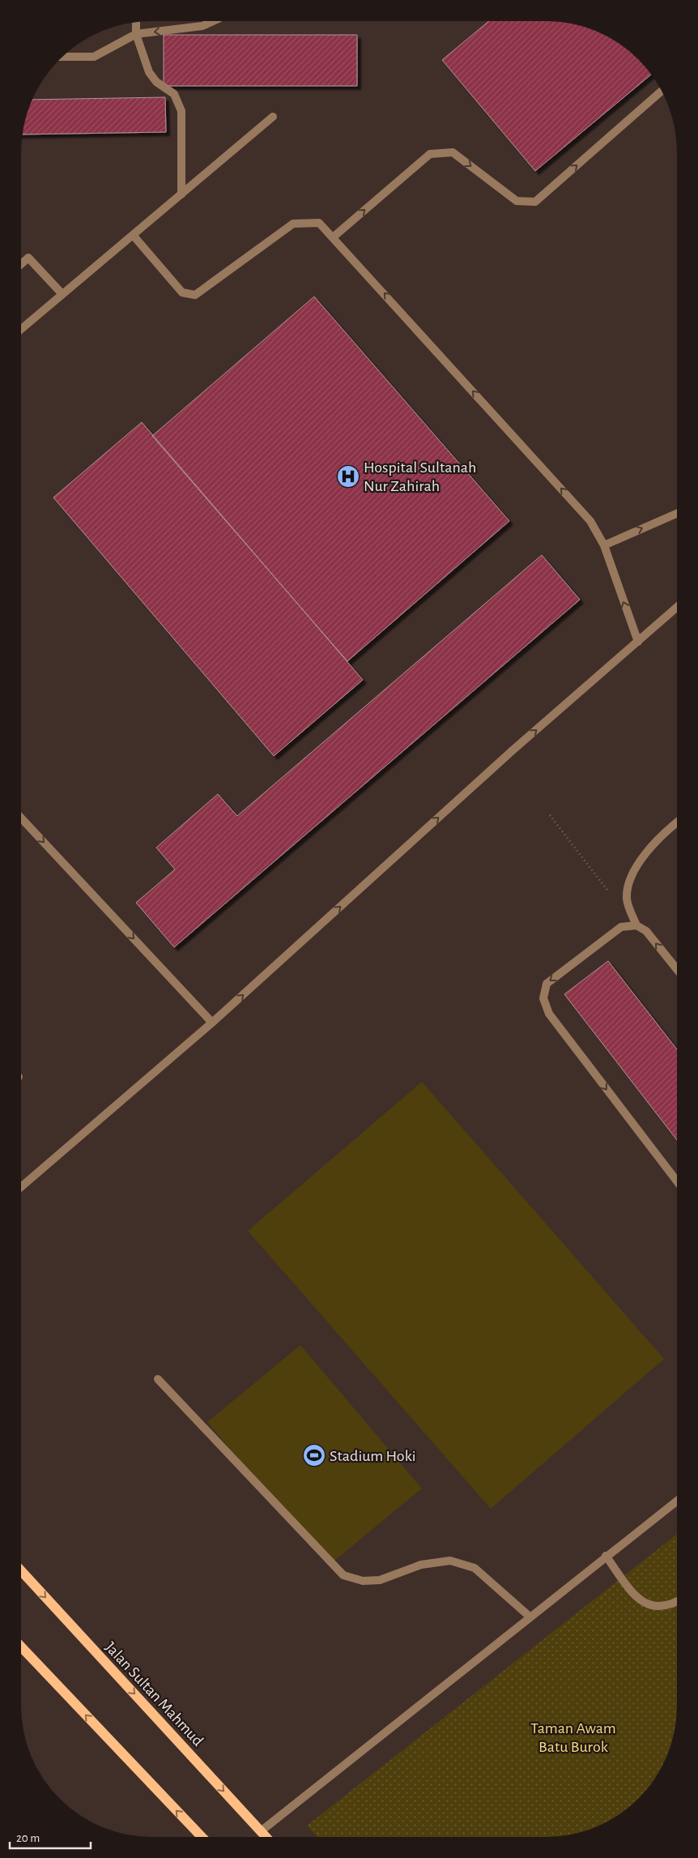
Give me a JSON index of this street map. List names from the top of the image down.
{
  "streets": {
    "main road": ["Jalan Sultan Mahmud"]
  },
  "parks": ["Taman Awam Batu Burok"],
  "places": {
    "hospital": ["Hospital Sultanah Nur Zahirah"],
    "sports": ["Stadium Hoki"]
  },
  "scale_bar": "20 m"
}
